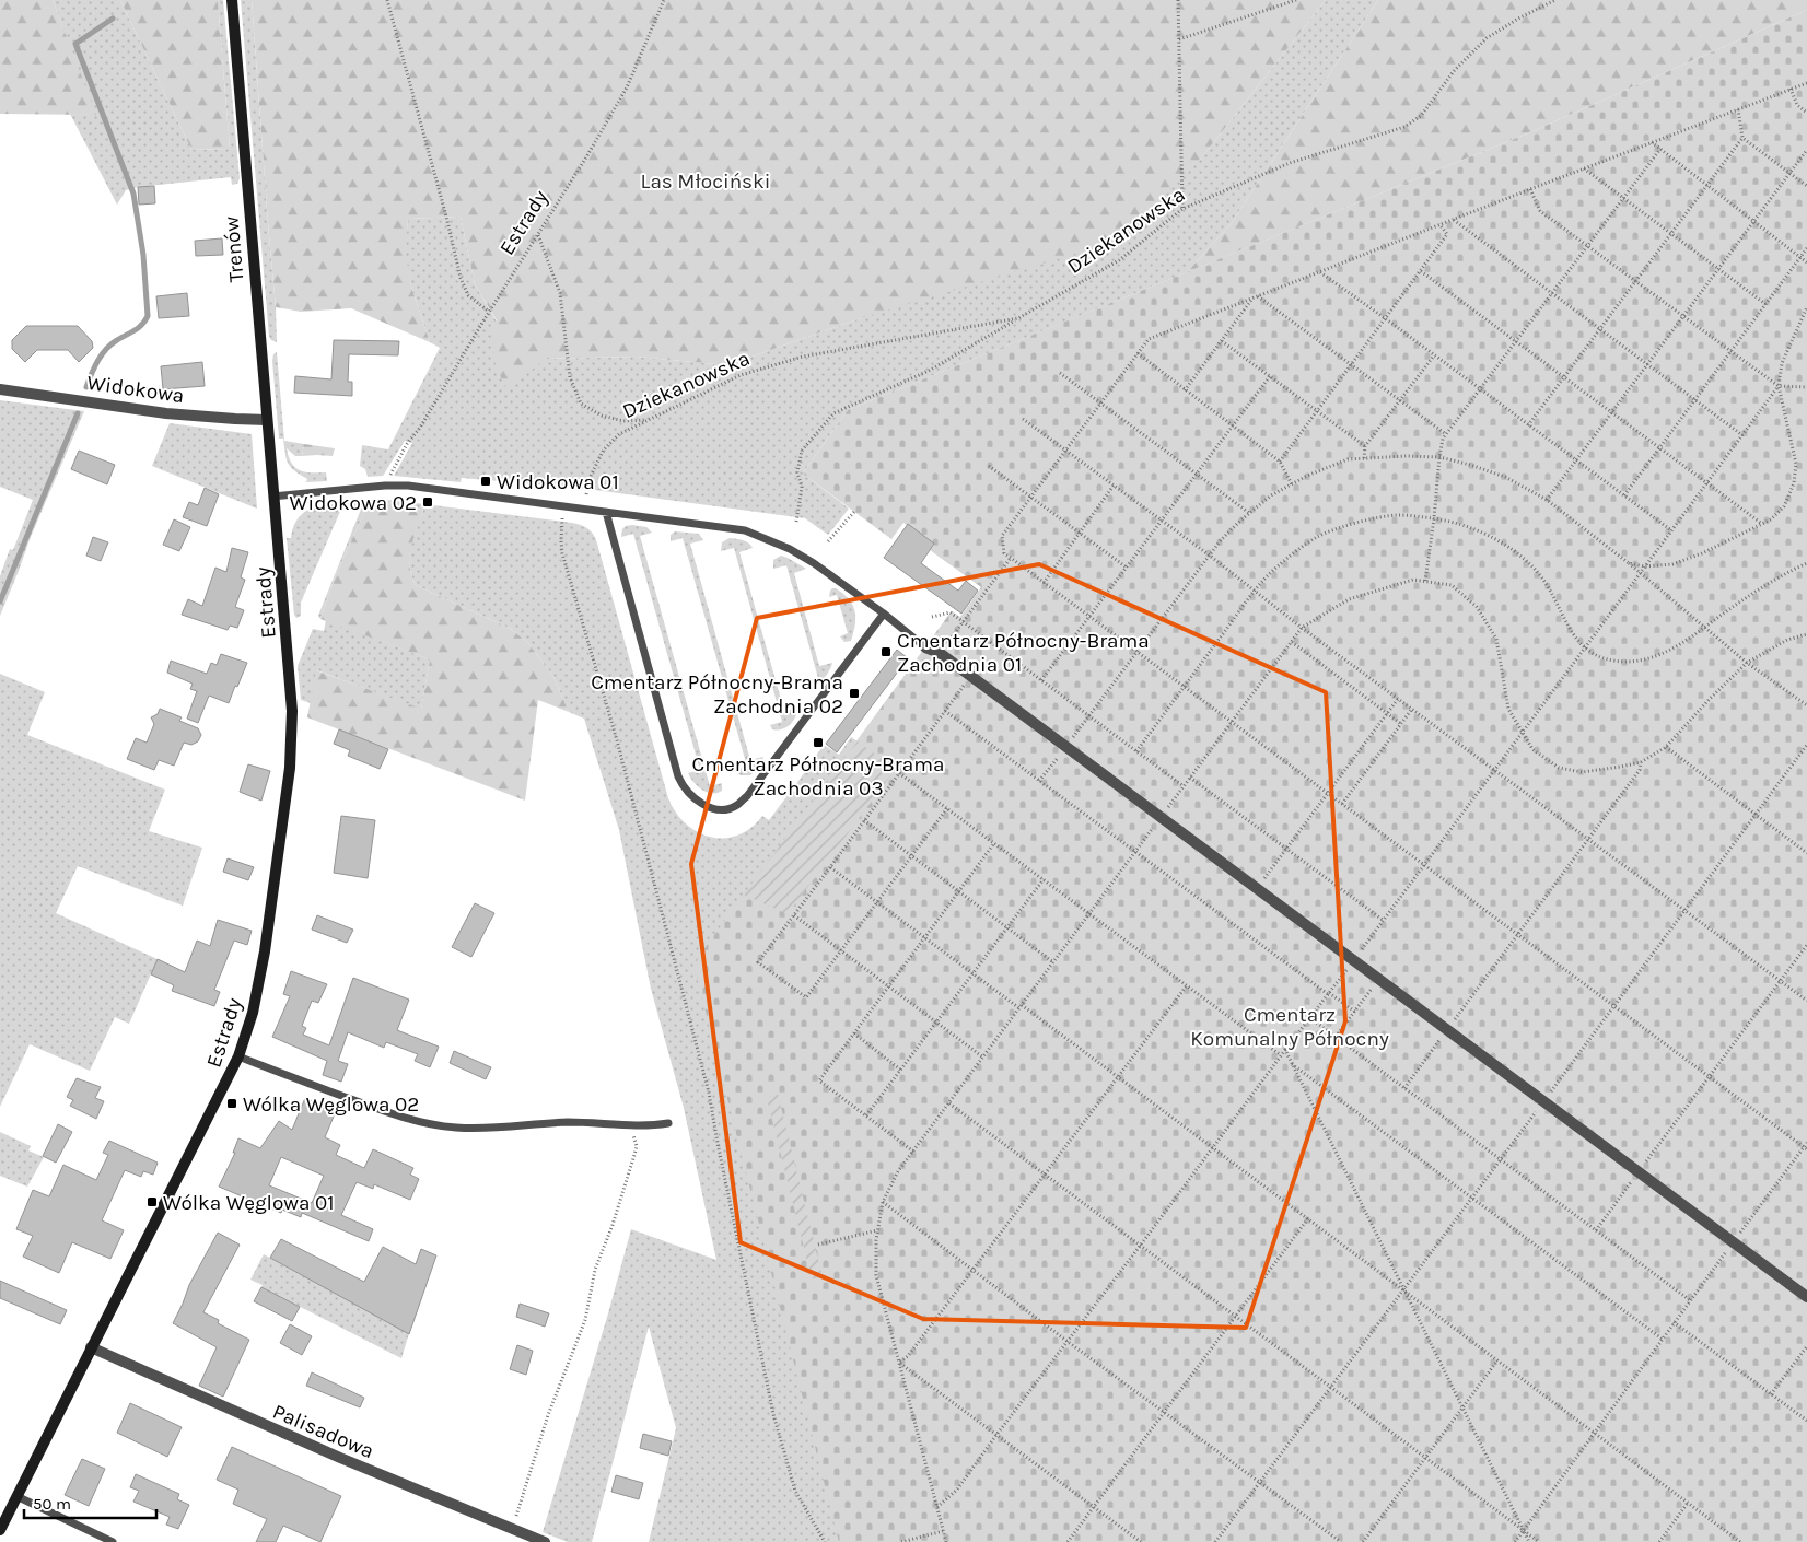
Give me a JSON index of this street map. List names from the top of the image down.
{
  "streets": {
    "main road": ["Estrady", "Trenów"],
    "street": ["Widokowa", "Palisadowa"],
    "path": ["Dziekanowska"]
  },
  "crossings": [
    ["Estrady", "Trenów"],
    ["Estrady", "Palisadowa"],
    ["Trenów", "Widokowa"]
  ],
  "parks": ["Las Młociński", "Cmentarz Komunalny Północny"],
  "places": {
    "transit": [
      "Widokowa 01",
      "Widokowa 02",
      "Cmentarz Północny-Brama Zachodnia 01",
      "Cmentarz Północny-Brama Zachodnia 02",
      "Cmentarz Północny-Brama Zachodnia 03",
      "Wólka Węglowa 02",
      "Wólka Węglowa 01"
    ]
  },
  "scale_bar": "50 m"
}
